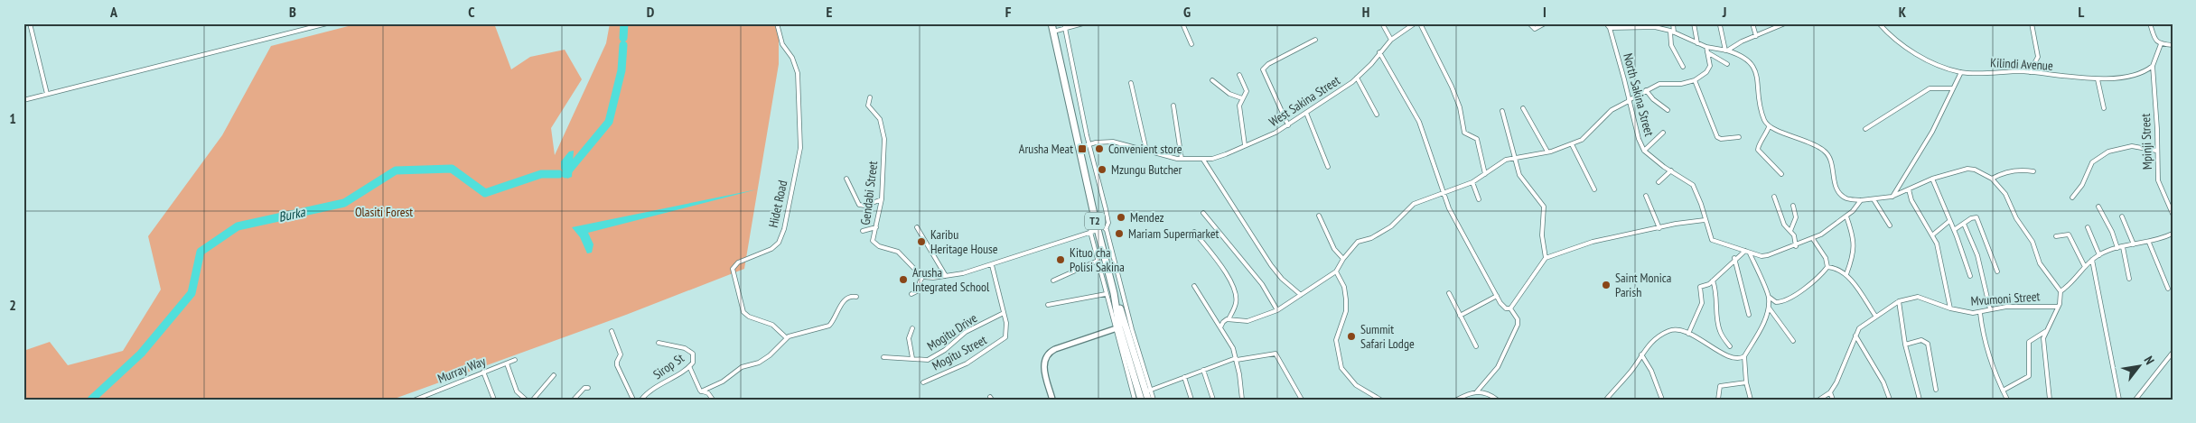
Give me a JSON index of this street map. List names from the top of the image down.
{
  "streets": {
    "highway": ["T2"],
    "street": [
      "Kilindi Avenue",
      "North Sakina Street",
      "West Sakina Street",
      "Mpinji Street",
      "Gendabi Street",
      "Hidet Road",
      "Mvumoni Street",
      "Mogitu Drive",
      "Mogitu Street",
      "Sirop St",
      "Murray Way"
    ]
  },
  "crossings": [
    ["Kilindi Avenue", "Mpinji Street"],
    ["West Sakina Street", "T2"],
    ["Mogitu Drive", "Mogitu Street"]
  ],
  "water": ["Burka"],
  "parks": ["Olasiti Forest"],
  "places": {
    "transit": ["Arusha Meat"],
    "other": [
      "Convenient store",
      "Mzungu Butcher",
      "Mendez",
      "Mariam Supermarket",
      "Karibu Heritage House",
      "Kituo cha Polisi Sakina",
      "Arusha Integrated School",
      "Saint Monica Parish",
      "Summit Safari Lodge"
    ]
  },
  "north": "top right",
  "grid": {
    "columns": [
      "A",
      "B",
      "C",
      "D",
      "E",
      "F",
      "G",
      "H",
      "I",
      "J",
      "K",
      "L"
    ],
    "rows": ["1", "2"]
  }
}
